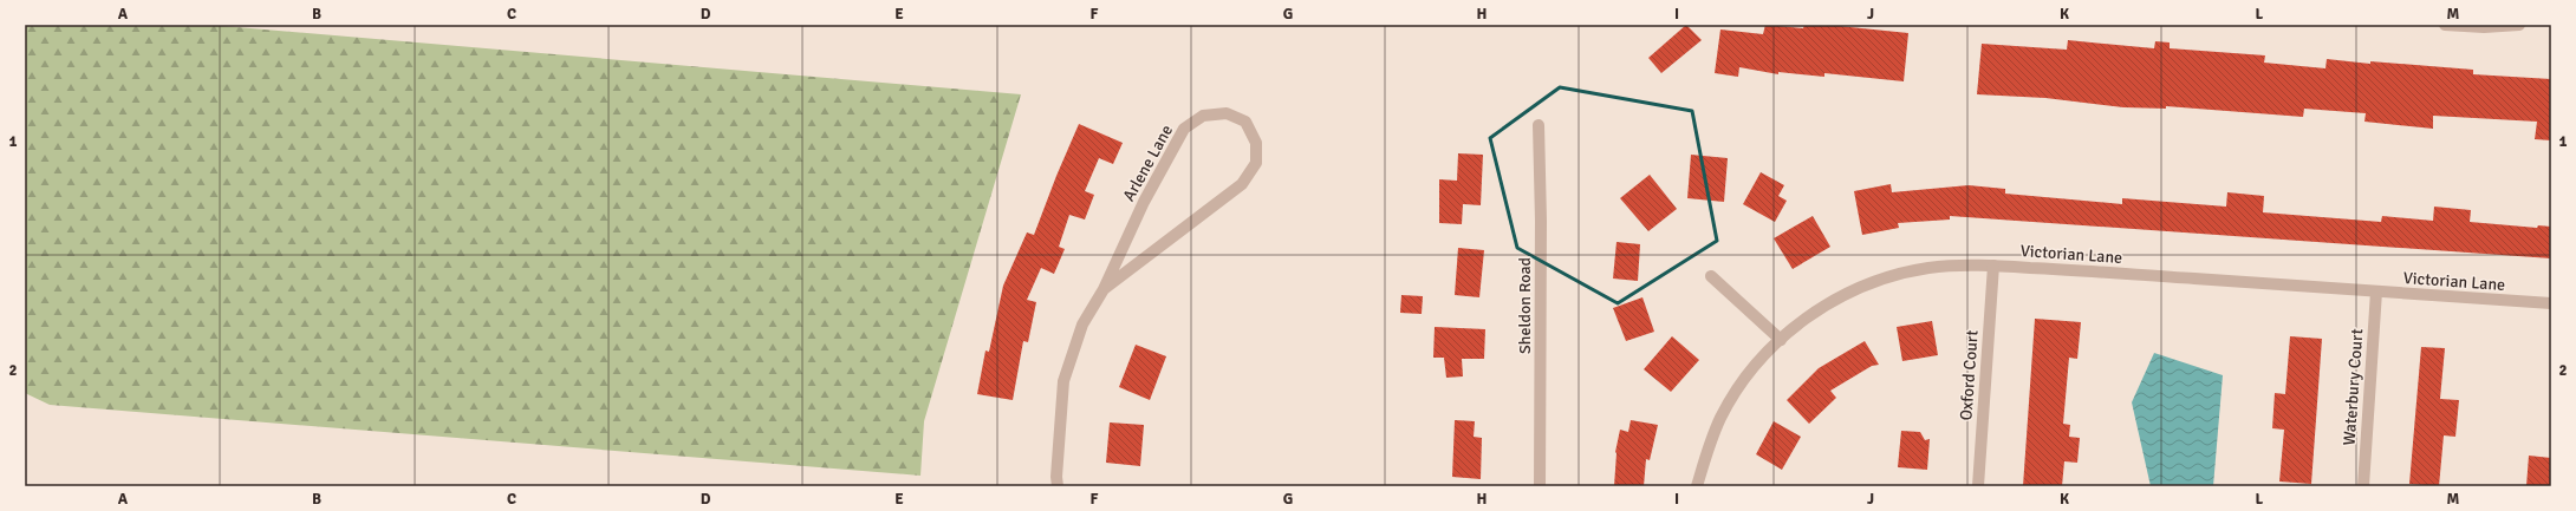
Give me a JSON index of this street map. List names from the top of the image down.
{
  "streets": {
    "street": [
      "Arlene Lane",
      "Victorian Lane",
      "Sheldon Road",
      "Oxford Court",
      "Waterbury Court"
    ]
  },
  "crossings": [
    ["Victorian Lane", "Oxford Court"],
    ["Victorian Lane", "Waterbury Court"]
  ],
  "grid": {
    "columns": [
      "A",
      "B",
      "C",
      "D",
      "E",
      "F",
      "G",
      "H",
      "I",
      "J",
      "K",
      "L",
      "M"
    ],
    "rows": ["1", "2"]
  }
}
